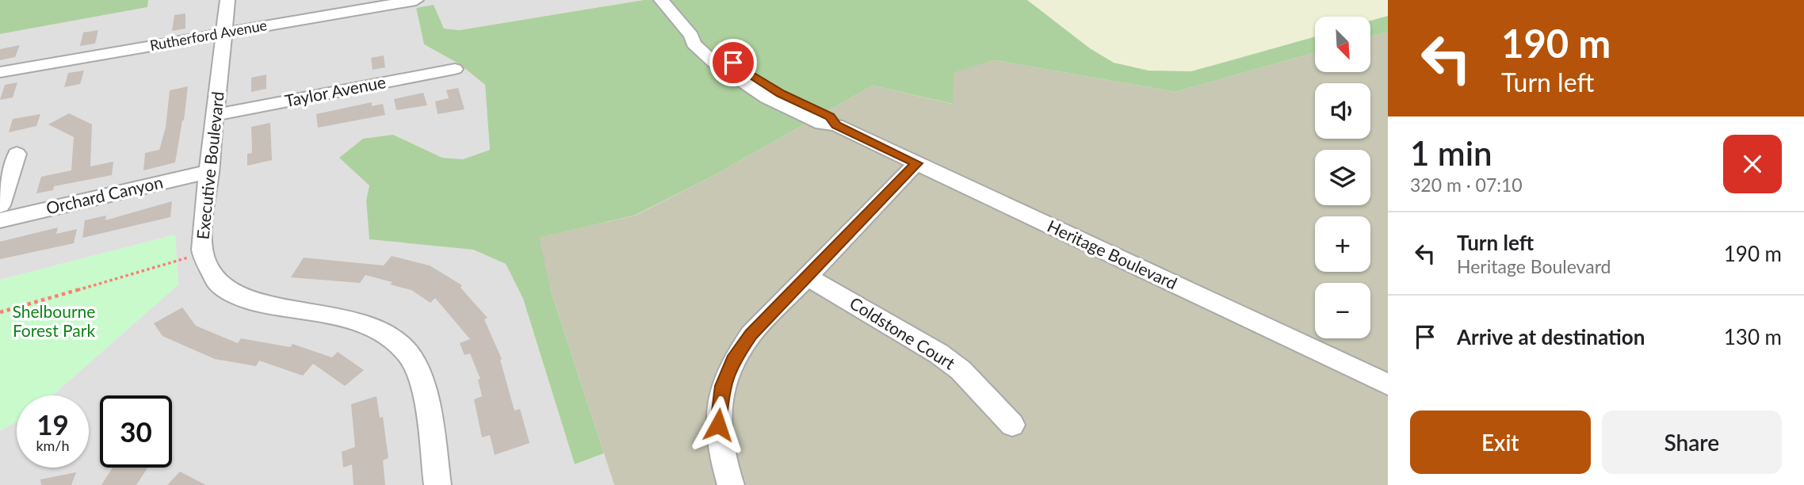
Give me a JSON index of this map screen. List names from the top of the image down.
{
  "streets": {
    "street": [
      "Rutherford Avenue",
      "Taylor Avenue",
      "Executive Boulevard",
      "Orchard Canyon",
      "Heritage Boulevard",
      "Coldstone Court"
    ]
  },
  "crossings": [
    ["Rutherford Avenue", "Executive Boulevard"],
    ["Taylor Avenue", "Executive Boulevard"],
    ["Executive Boulevard", "Orchard Canyon"]
  ],
  "parks": ["Shelbourne Forest Park"],
  "north": "bottom right",
  "page": {
    "turn": ["190 m", "Turn left"],
    "map_buttons": ["+", "−"],
    "heading": ["1 min", "320 m · 07:10"],
    "list": [
      {
        "name": "Turn left",
        "note": "Heritage Boulevard",
        "value": "190 m"
      },
      {
        "name": "Arrive at destination",
        "value": "130 m"
      }
    ],
    "speed": "19 km/h",
    "limit": "30",
    "buttons": ["Exit", "Share"]
  }
}
